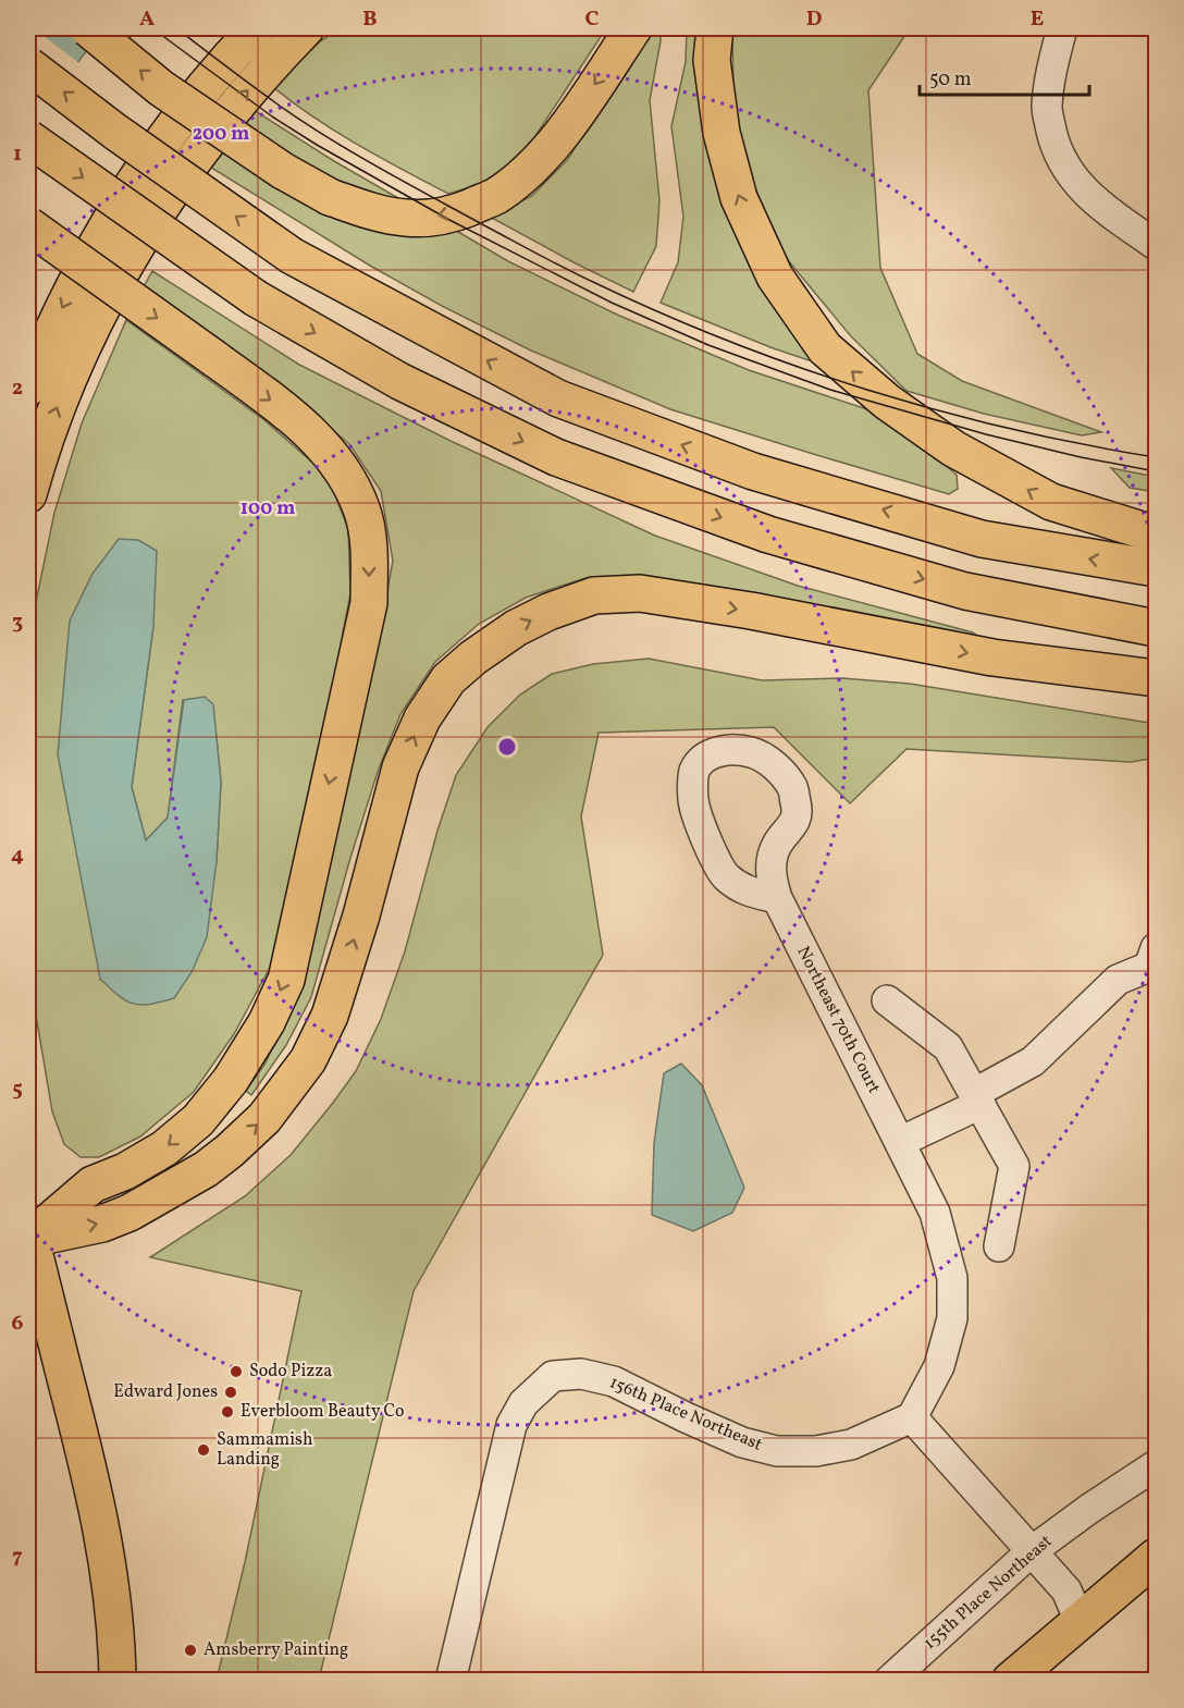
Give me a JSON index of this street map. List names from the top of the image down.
{
  "streets": {
    "street": ["Northeast 70th Court", "156th Place Northeast", "155th Place Northeast"]
  },
  "places": [
    "Sodo Pizza",
    "Edward Jones",
    "Everbloom Beauty Co",
    "Sammamish Landing",
    "Amsberry Painting"
  ],
  "scale_bar": "50 m",
  "grid": {
    "columns": [
      "A",
      "B",
      "C",
      "D",
      "E"
    ],
    "rows": [
      "1",
      "2",
      "3",
      "4",
      "5",
      "6",
      "7"
    ]
  },
  "rings": ["200 m", "100 m"]
}
